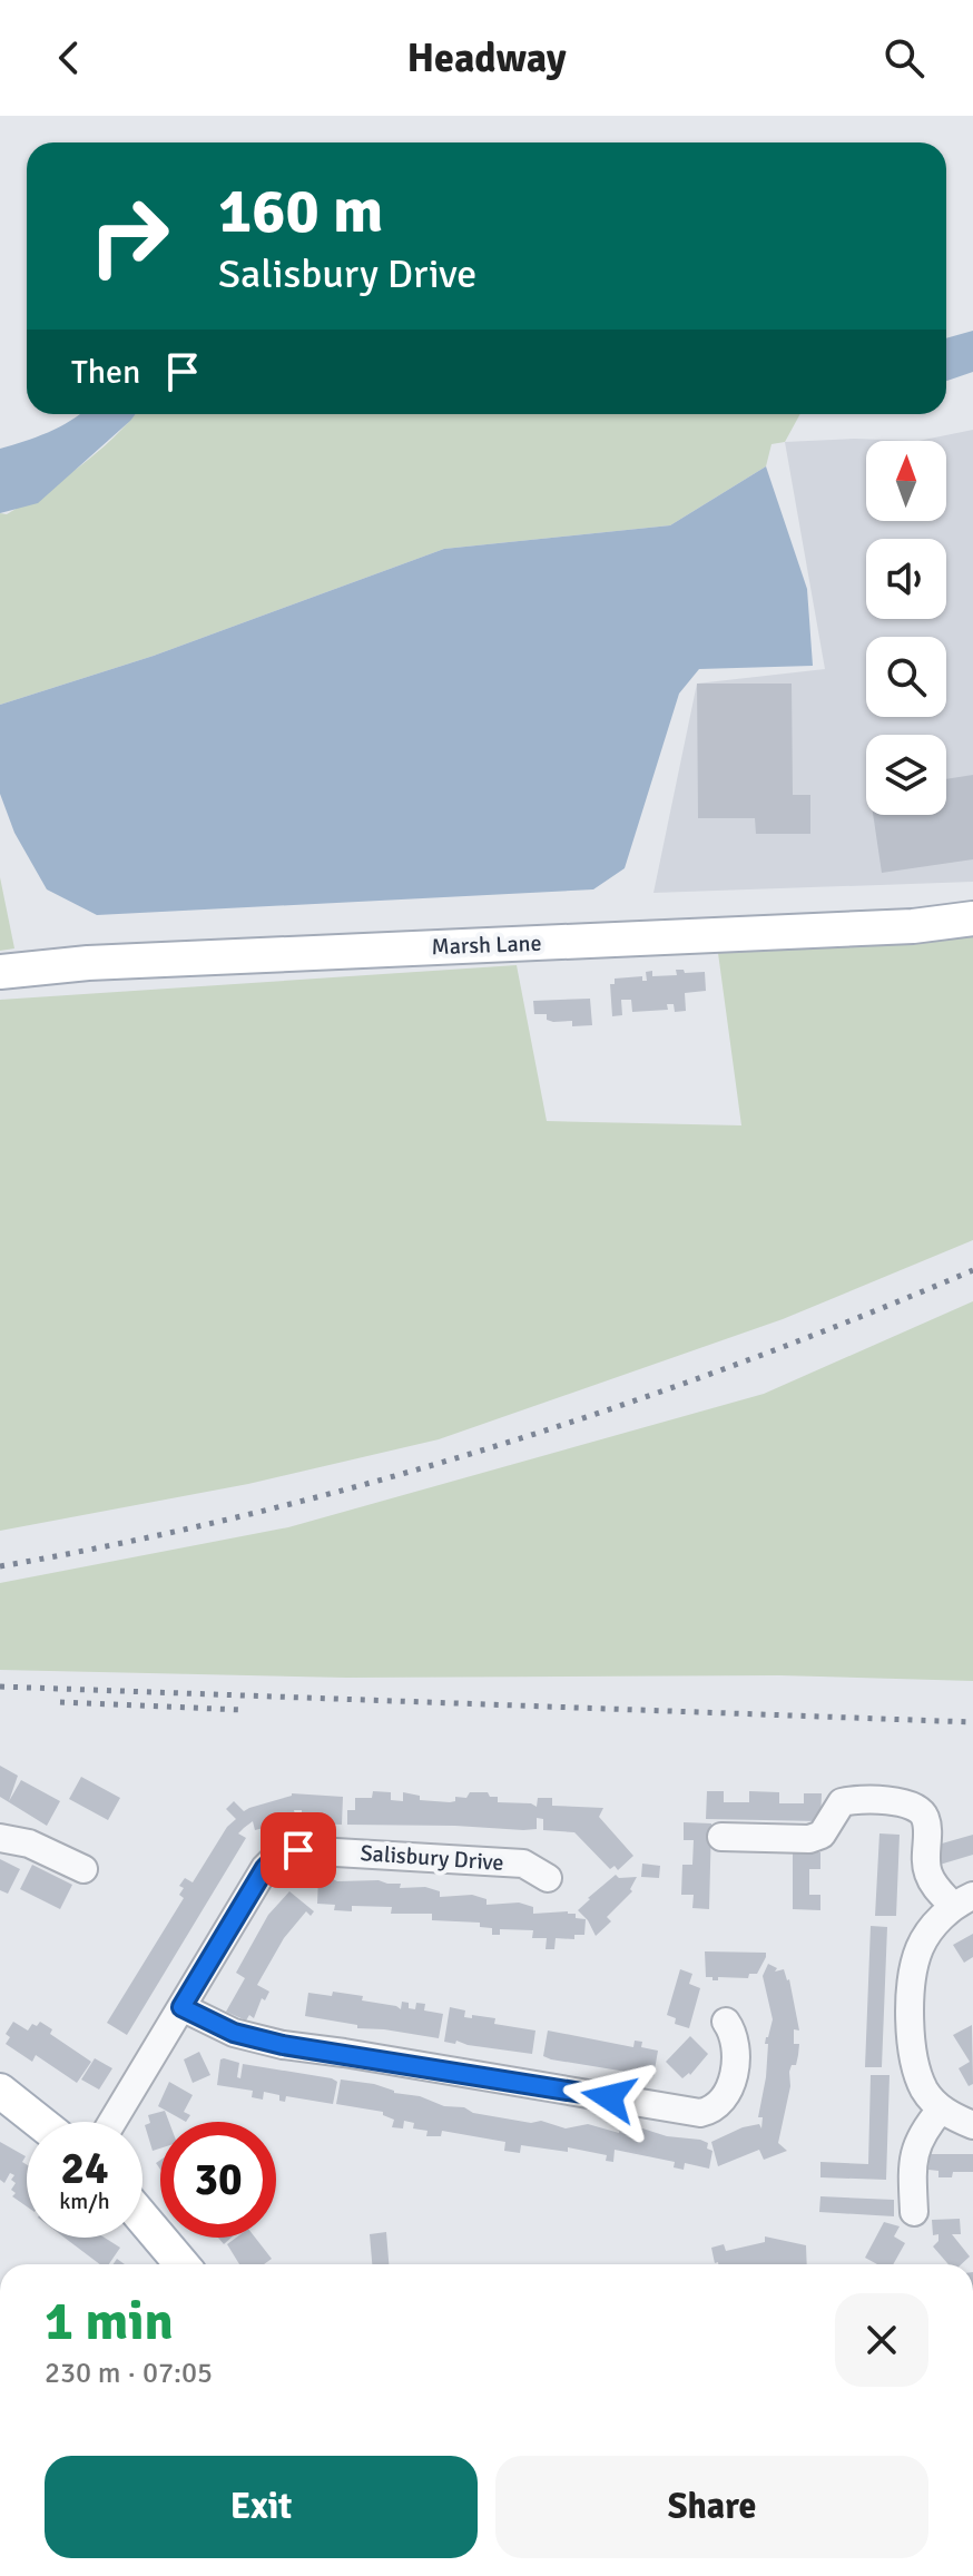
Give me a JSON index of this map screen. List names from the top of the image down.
{
  "streets": {
    "main road": ["Marsh Lane"],
    "street": ["Salisbury Drive"]
  },
  "north": "top",
  "page": {
    "header": "Headway",
    "turn": ["160 m", "Salisbury Drive"],
    "then": "Then",
    "speed": "24 km/h",
    "limit": "30",
    "heading": ["1 min", "230 m · 07:05"],
    "buttons": ["Exit", "Share"]
  }
}
